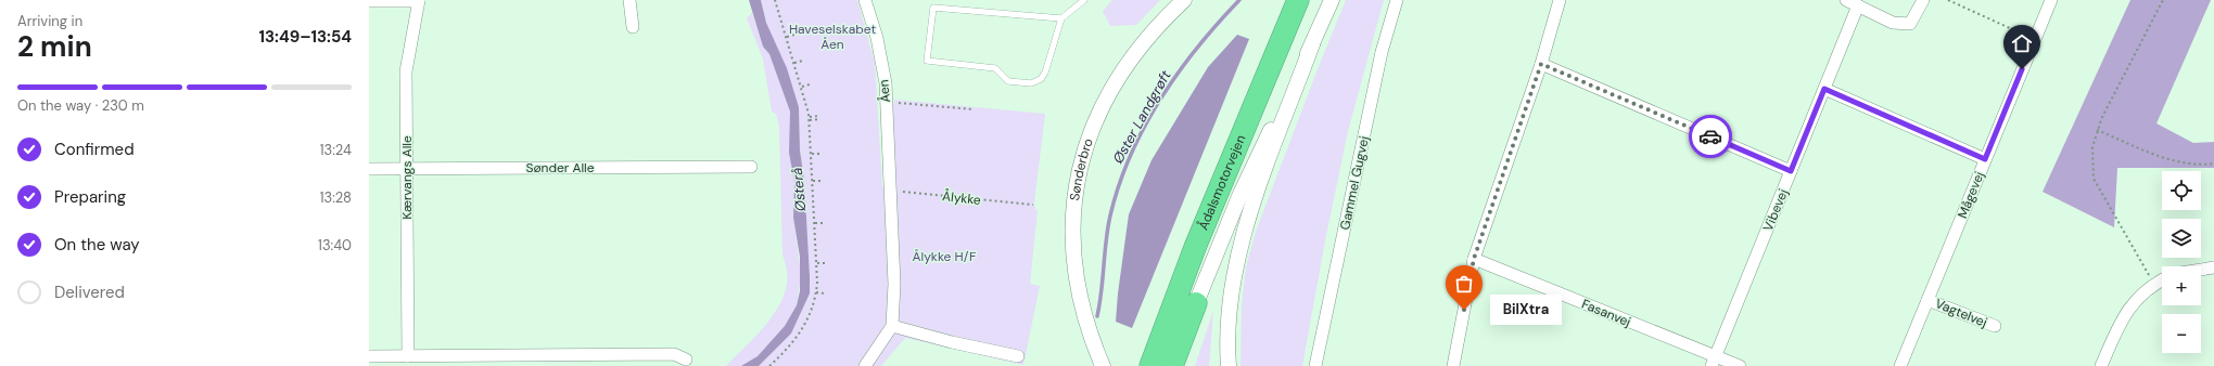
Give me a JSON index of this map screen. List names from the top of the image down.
{
  "streets": {
    "highway": ["Ådalsmotorvejen"],
    "street": [
      "Åen",
      "Sønder Alle",
      "Sønderbro",
      "Kærvangs Alle",
      "Gammel Gugvej",
      "Mågevej",
      "Vibevej",
      "Fasanvej",
      "Vagtelvej"
    ],
    "path": ["Ålykke"]
  },
  "crossings": [
    ["Åen", "Ålykke"],
    ["Sønder Alle", "Kærvangs Alle"],
    ["Mågevej", "Vagtelvej"],
    ["Vibevej", "Fasanvej"]
  ],
  "water": ["Øster Landgrøft", "Østerå"],
  "parks": ["Haveselskabet Åen", "Ålykke H/F"],
  "places": ["BilXtra"],
  "page": {
    "heading": ["2 min", "Arriving in", "13:49–13:54"],
    "bar": "On the way · 230 m",
    "list": [
      ["Confirmed", "13:24"],
      ["Preparing", "13:28"],
      ["On the way", "13:40"],
      "Delivered"
    ],
    "map_buttons": ["+", "−"],
    "bubble": "BilXtra"
  }
}
